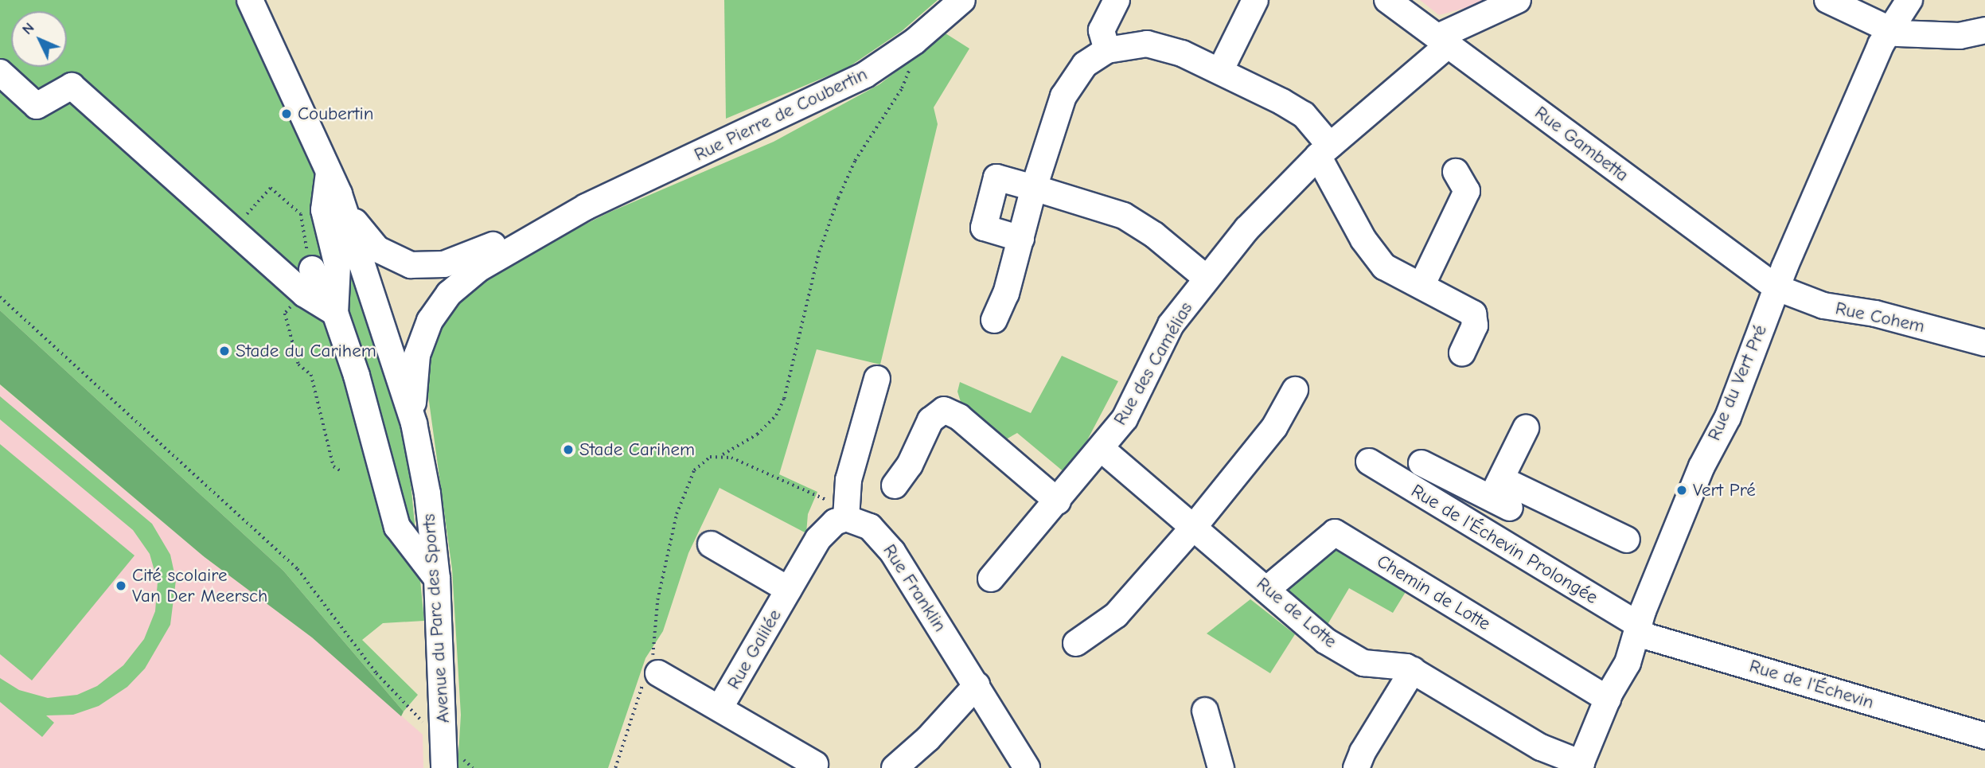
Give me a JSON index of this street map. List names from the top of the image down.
{
  "streets": {
    "street": [
      "Rue Pierre de Coubertin",
      "Rue Gambetta",
      "Rue Cohem",
      "Rue des Camélias",
      "Rue du Vert Pré",
      "Rue de l'Échevin Prolongée",
      "Rue Franklin",
      "Chemin de Lotte",
      "Rue de Lotte",
      "Avenue du Parc des Sports",
      "Rue Galilée",
      "Rue de l'Échevin"
    ]
  },
  "crossings": [
    ["Rue Pierre de Coubertin", "Avenue du Parc des Sports"],
    ["Rue Gambetta", "Rue Cohem"],
    ["Rue Gambetta", "Rue des Camélias"],
    ["Rue Gambetta", "Rue du Vert Pré"],
    ["Rue Cohem", "Rue du Vert Pré"],
    ["Rue des Camélias", "Rue de Lotte"],
    ["Rue du Vert Pré", "Rue de l'Échevin Prolongée"],
    ["Rue du Vert Pré", "Chemin de Lotte"],
    ["Rue du Vert Pré", "Rue de Lotte"],
    ["Rue du Vert Pré", "Rue de l'Échevin"],
    ["Rue de l'Échevin Prolongée", "Rue de l'Échevin"],
    ["Rue Franklin", "Rue Galilée"],
    ["Chemin de Lotte", "Rue de Lotte"]
  ],
  "places": [
    "Coubertin",
    "Stade du Carihem",
    "Stade Carihem",
    "Vert Pré",
    "Cité scolaire Van Der Meersch"
  ],
  "north": "top left"
}
